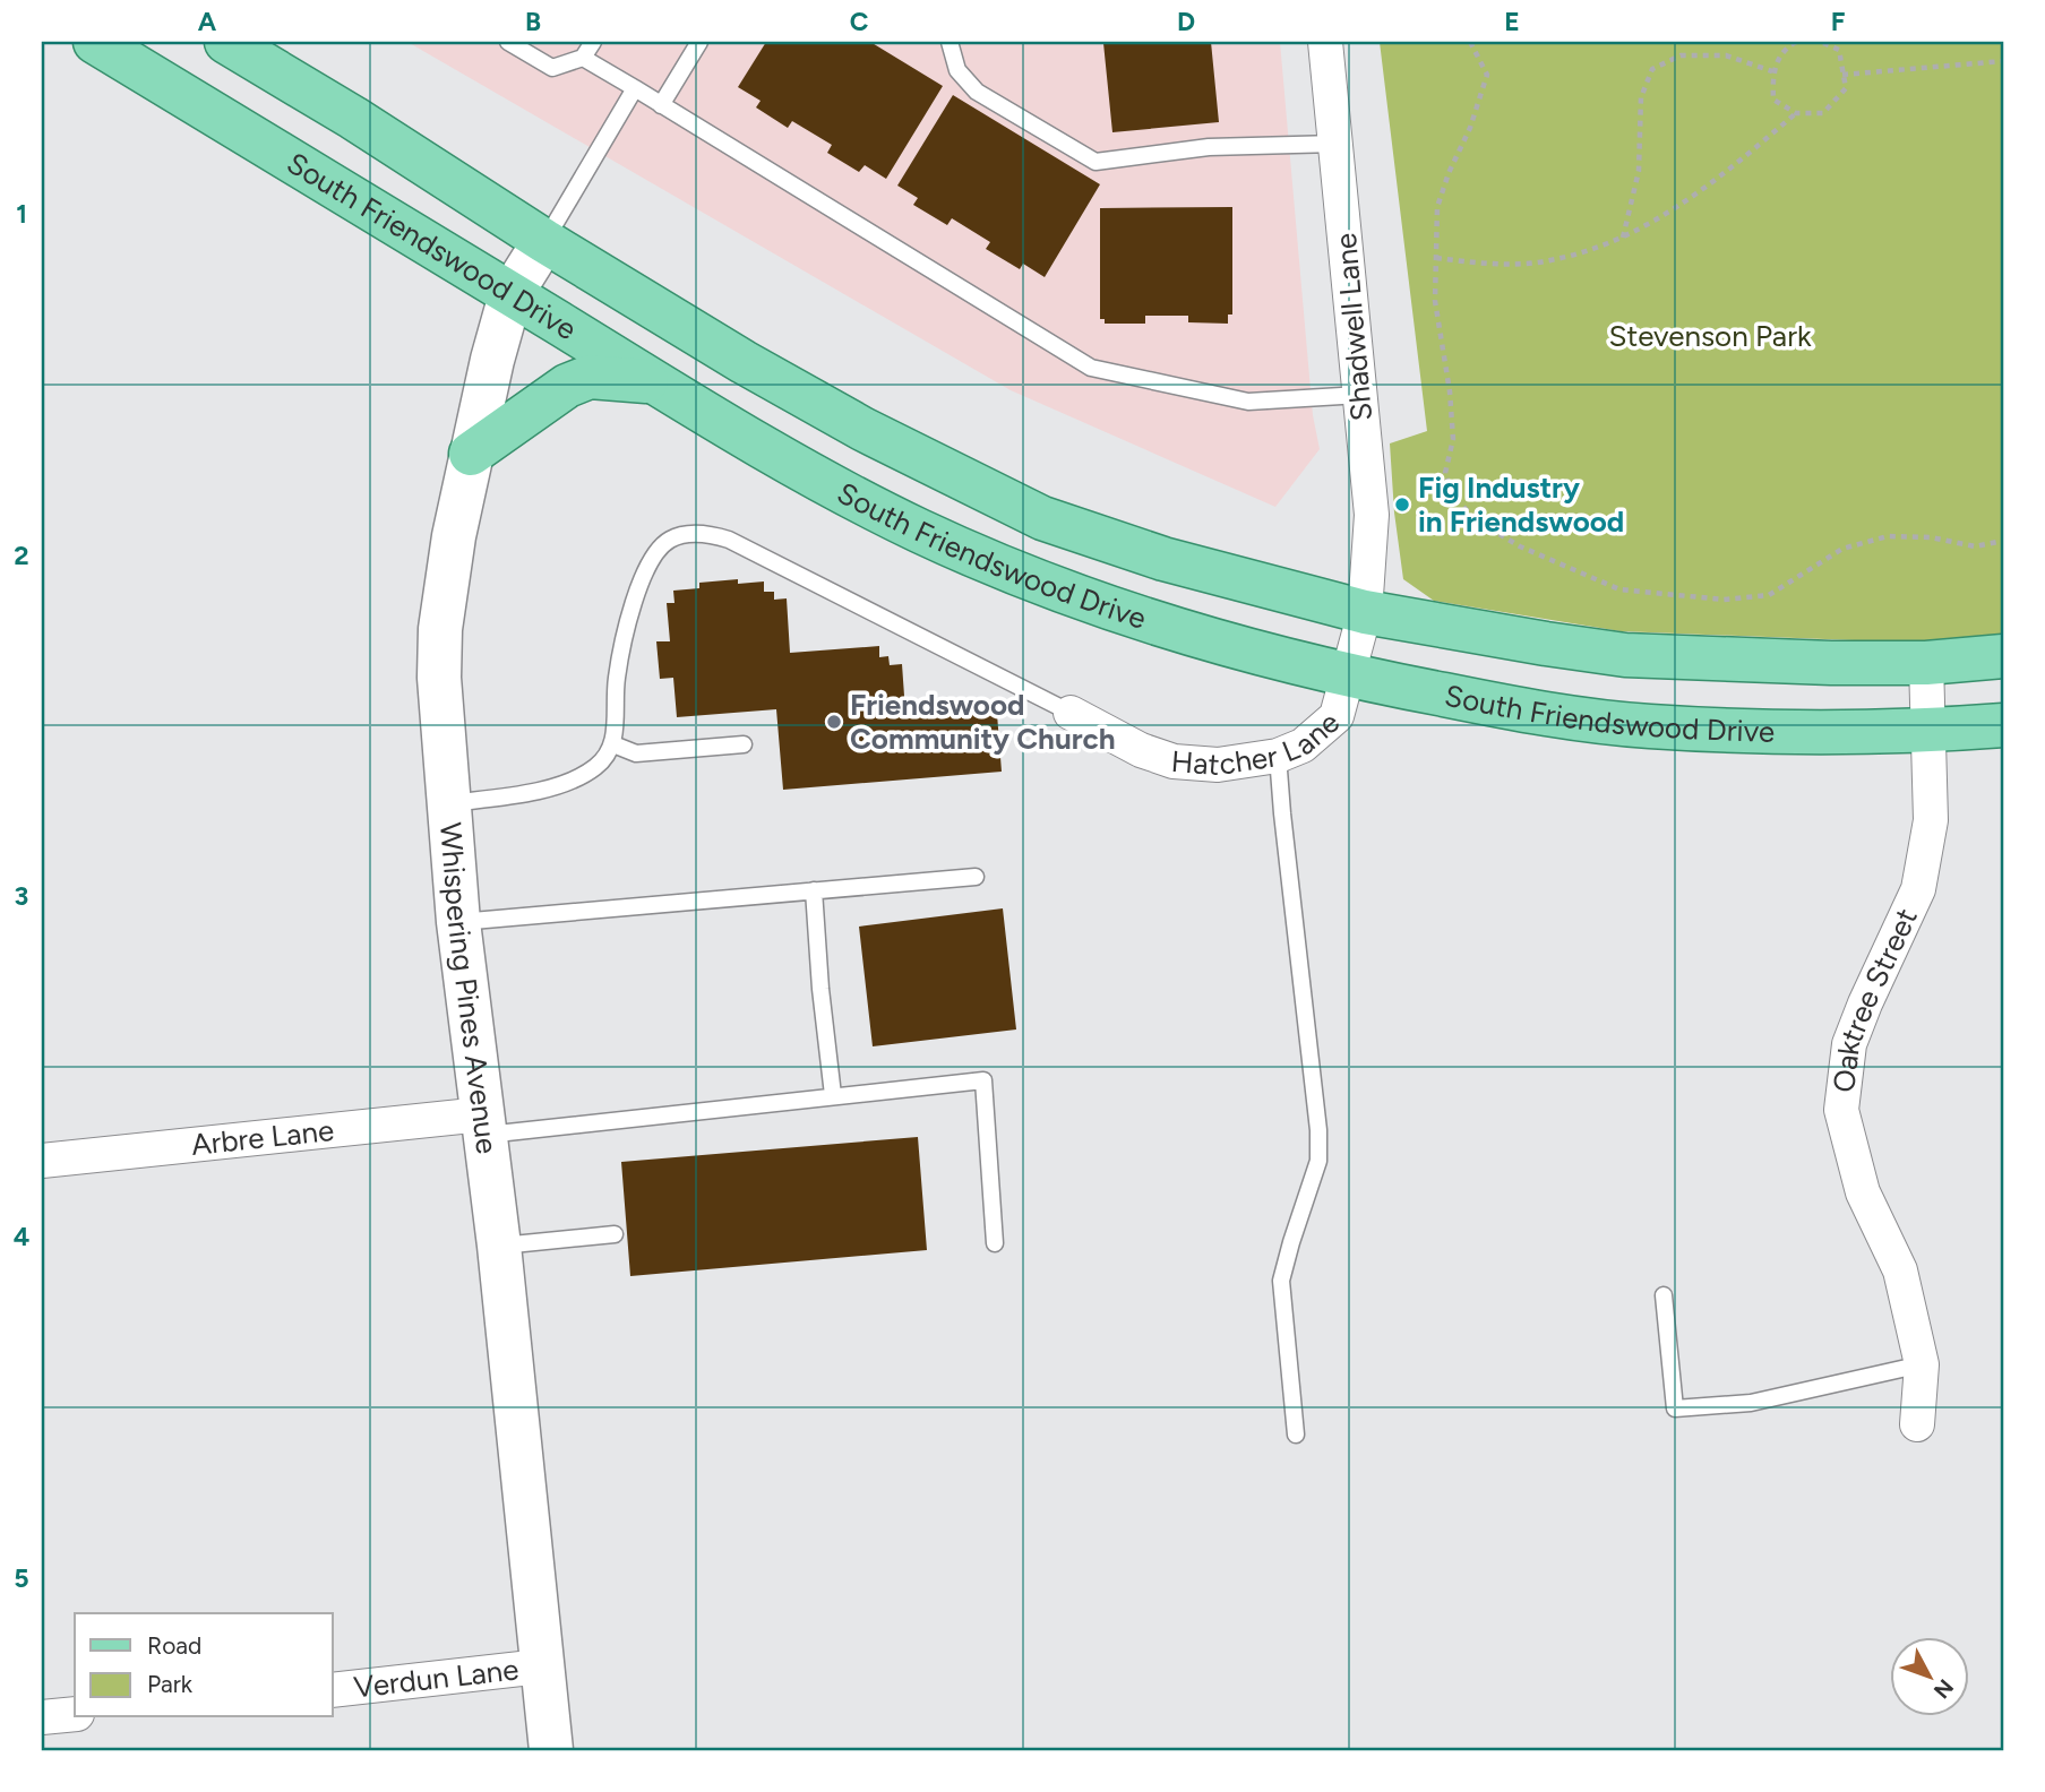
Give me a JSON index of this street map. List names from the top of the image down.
{
  "streets": {
    "main road": ["South Friendswood Drive", "Whispering Pines Avenue"],
    "street": [
      "Shadwell Lane",
      "Hatcher Lane",
      "Oaktree Street",
      "Arbre Lane",
      "Verdun Lane"
    ]
  },
  "crossings": [
    ["South Friendswood Drive", "Shadwell Lane"],
    ["South Friendswood Drive", "Hatcher Lane"],
    ["South Friendswood Drive", "Whispering Pines Avenue"],
    ["South Friendswood Drive", "Oaktree Street"],
    ["Shadwell Lane", "Hatcher Lane"],
    ["Whispering Pines Avenue", "Arbre Lane"],
    ["Whispering Pines Avenue", "Verdun Lane"]
  ],
  "parks": ["Stevenson Park"],
  "places": ["Fig Industry in Friendswood", "Friendswood Community Church"],
  "legend": ["Road", "Park"],
  "north": "bottom right",
  "grid": {
    "columns": [
      "A",
      "B",
      "C",
      "D",
      "E",
      "F"
    ],
    "rows": [
      "1",
      "2",
      "3",
      "4",
      "5"
    ]
  }
}
